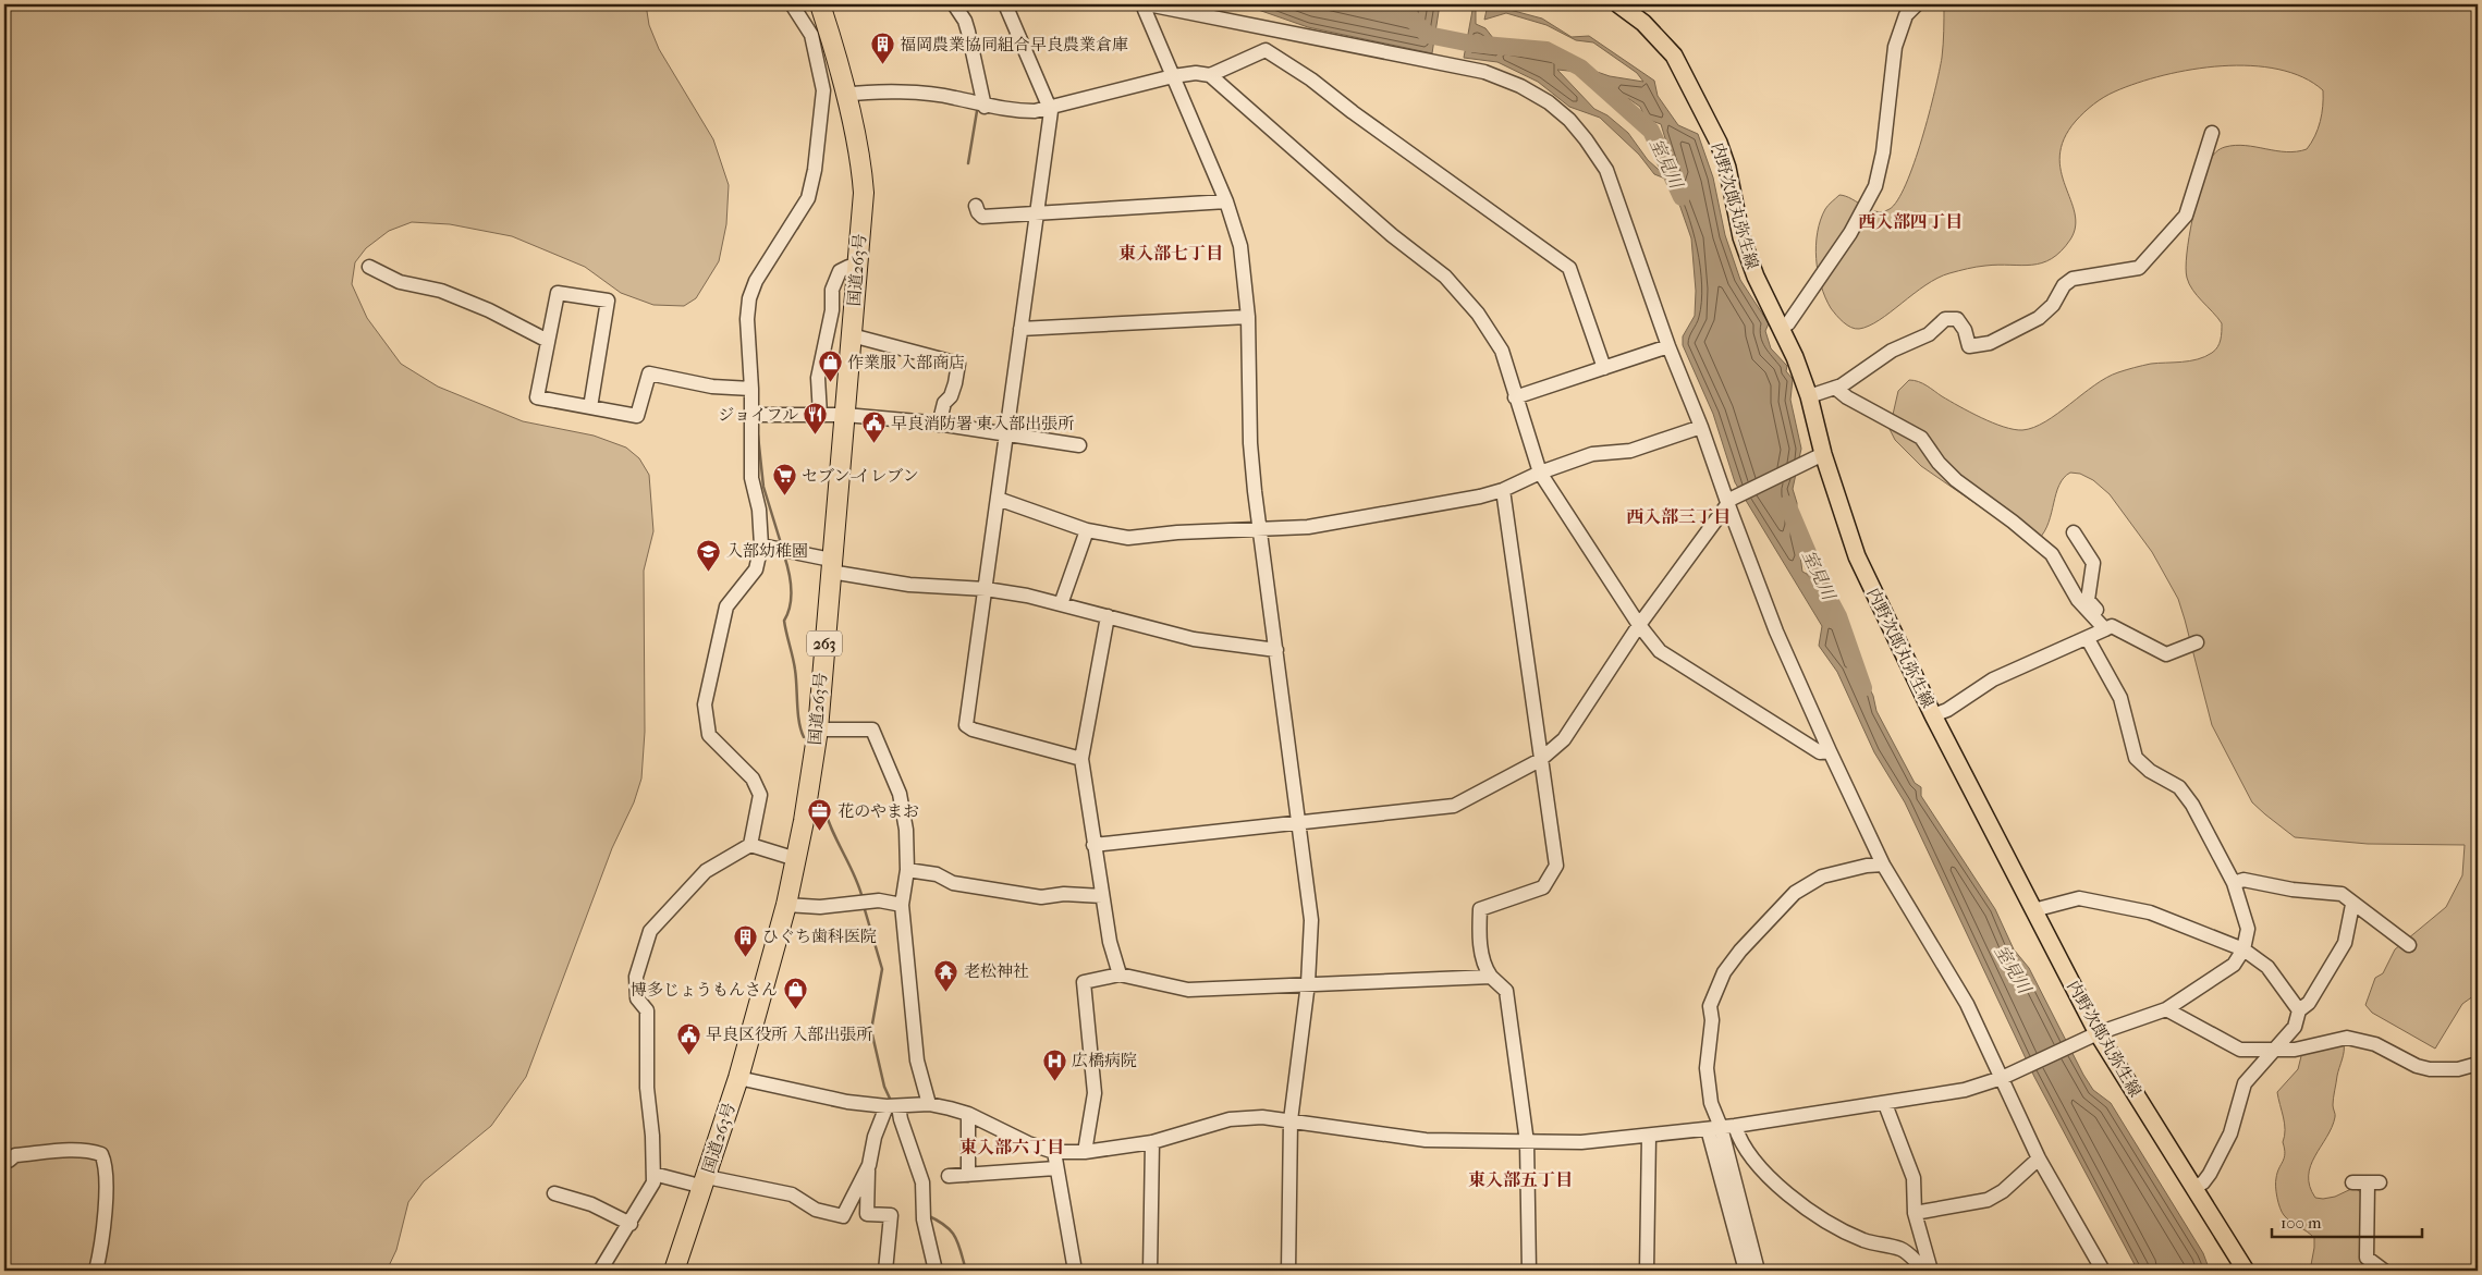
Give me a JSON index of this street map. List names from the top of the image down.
{
  "streets": {
    "highway": ["国道263号", "263"],
    "main road": ["内野次郎丸弥生線"]
  },
  "districts": [
    "西入部四丁目",
    "東入部七丁目",
    "西入部三丁目",
    "東入部六丁目",
    "東入部五丁目"
  ],
  "water": ["室見川"],
  "places": {
    "building": ["福岡農業協同組合早良農業倉庫", "ひぐち歯科医院"],
    "shop": ["作業服 入部商店", "博多じょうもんさん"],
    "restaurant": ["ジョイフル"],
    "public building": ["早良消防署 東入部出張所", "早良区役所 入部出張所"],
    "supermarket": ["セブン-イレブン"],
    "school or university": ["入部幼稚園"],
    "office": ["花のやまお"],
    "temple": ["老松神社"],
    "hospital": ["広橋病院"]
  },
  "scale_bar": "100 m"
}
